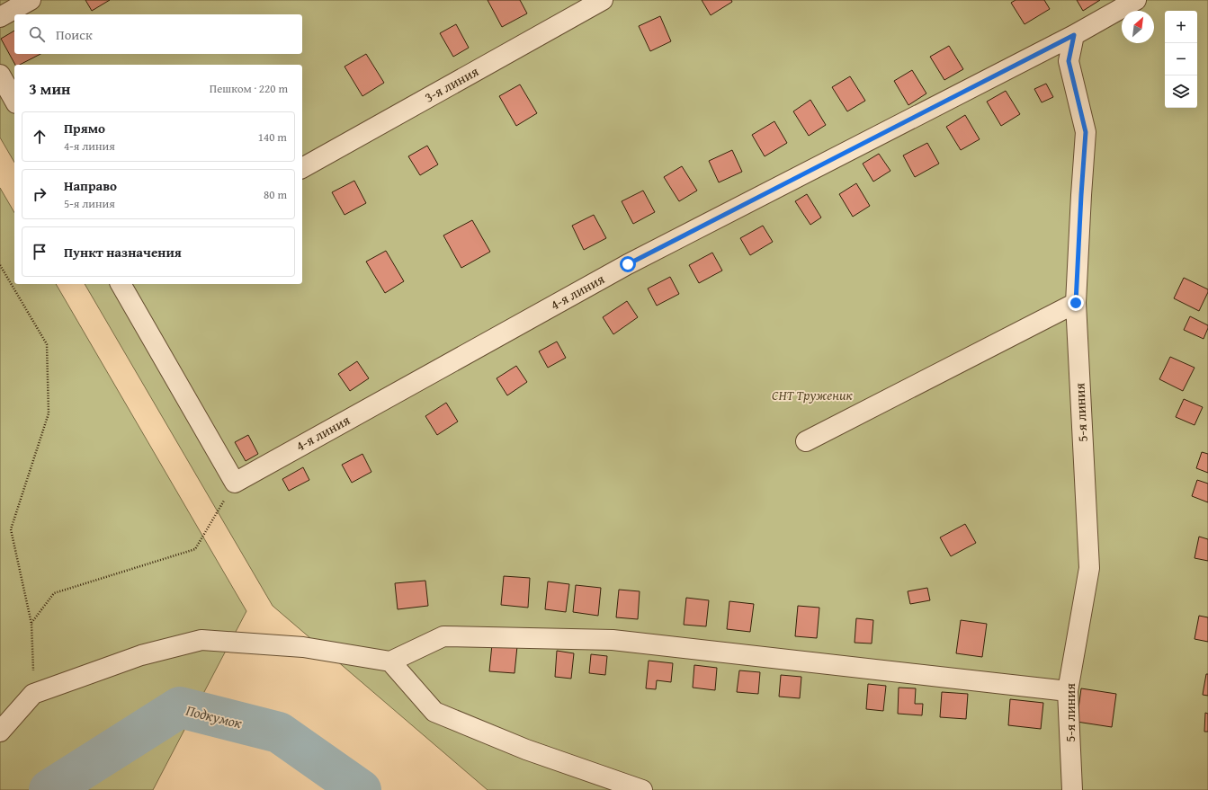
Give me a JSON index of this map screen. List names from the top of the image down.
{
  "streets": {
    "street": ["3-я линия", "4-я линия", "5-я линия"]
  },
  "crossings": [
    ["4-я линия", "5-я линия"]
  ],
  "water": ["Подкумок"],
  "parks": ["СНТ Труженик"],
  "north": "top right",
  "page": {
    "map_buttons": ["+", "−"],
    "search": "Поиск",
    "heading": ["3 мин", "Пешком · 220 m"],
    "list": [
      ["Прямо", "4-я линия", "140 m"],
      ["Направо", "5-я линия", "80 m"],
      "Пункт назначения"
    ]
  }
}
